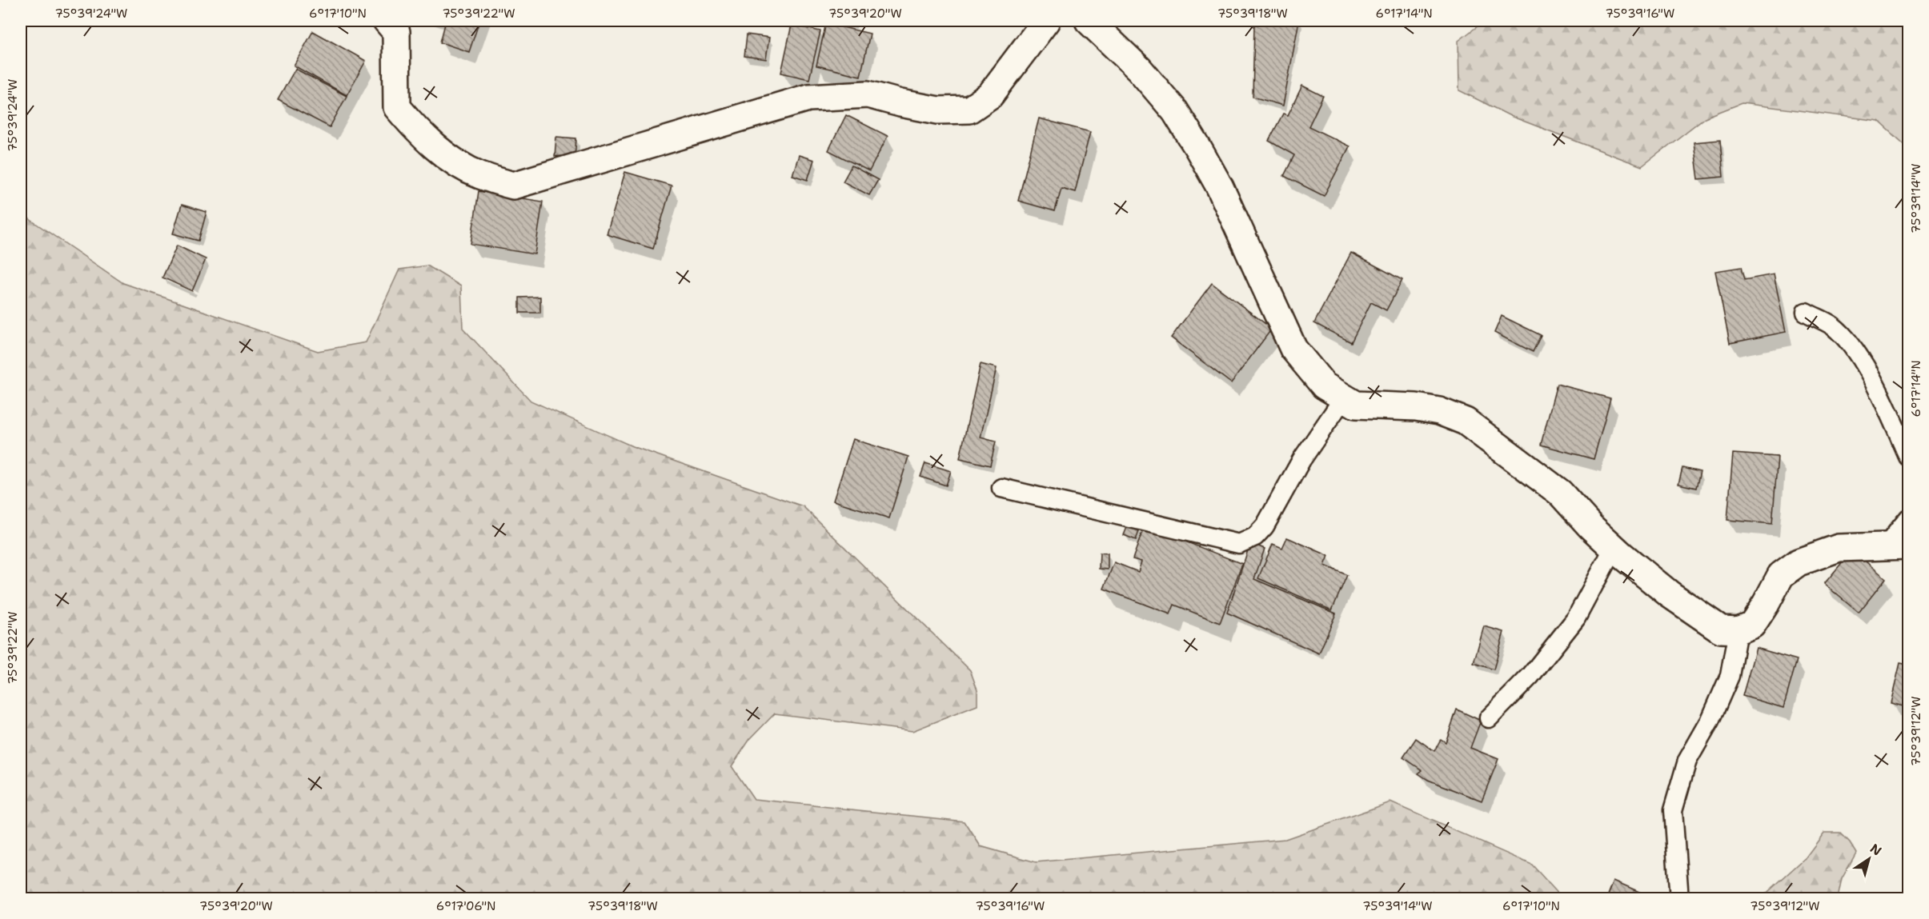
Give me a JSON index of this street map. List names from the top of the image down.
{
  "north": "top right",
  "coordinates": [
    "75°39'24\"W",
    "6°17'10\"N",
    "75°39'22\"W",
    "75°39'20\"W",
    "75°39'18\"W",
    "6°17'14\"N",
    "75°39'16\"W",
    "75°39'14\"W",
    "75°39'12\"W",
    "6°17'06\"N"
  ]
}
